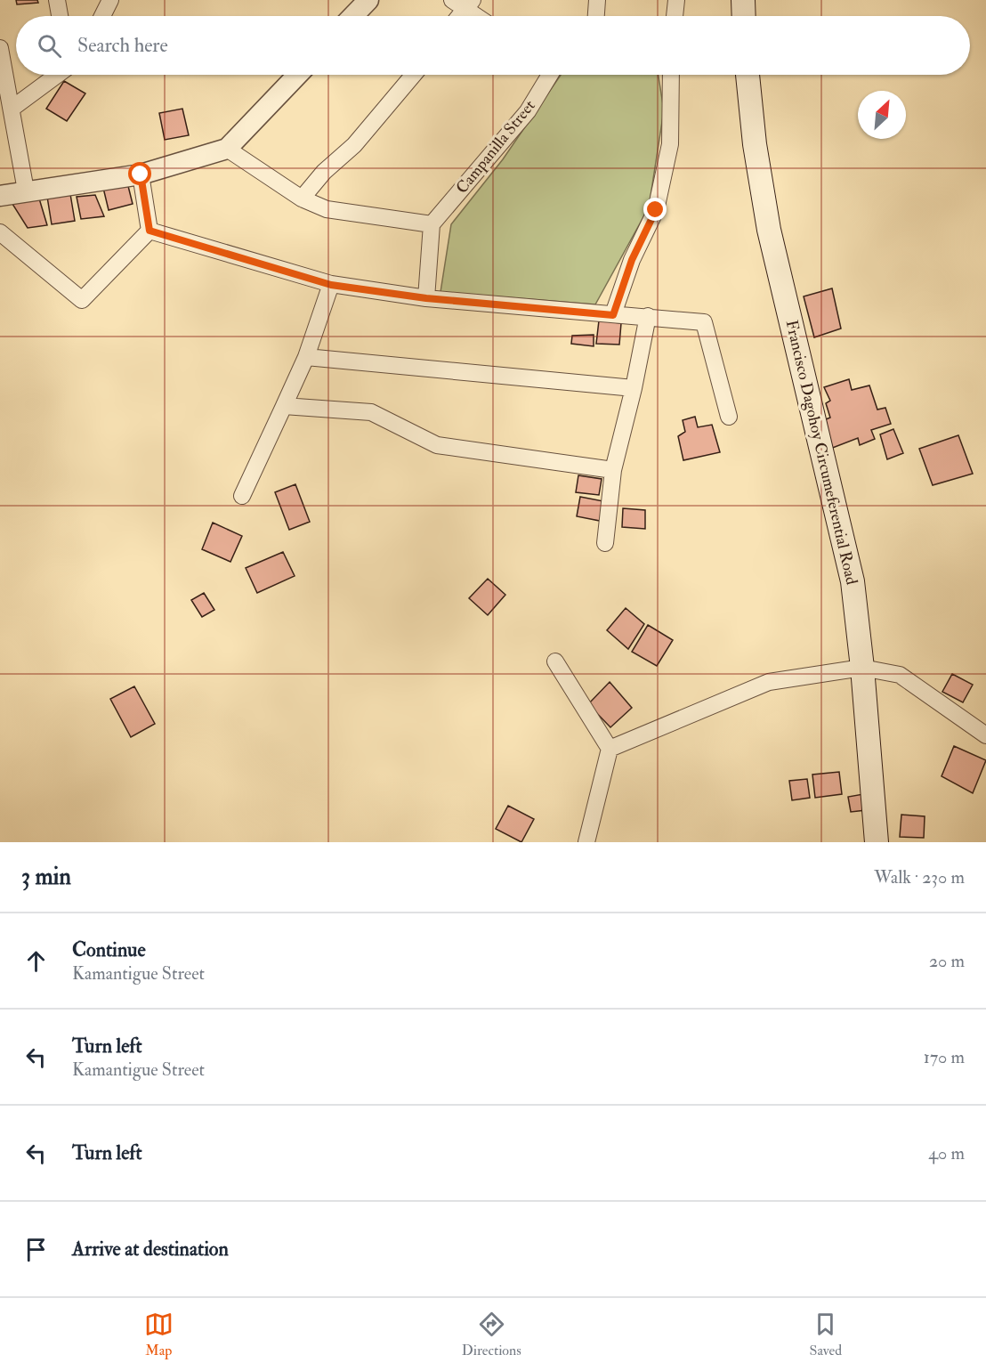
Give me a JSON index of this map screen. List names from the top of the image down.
{
  "streets": {
    "main road": ["Francisco Dagohoy Circumeferential Road"],
    "street": ["Campanilla Street"]
  },
  "north": "top right",
  "page": {
    "search": "Search here",
    "heading": ["3 min", "Walk · 230 m"],
    "list": [
      ["Continue", "Kamantigue Street", "20 m"],
      ["Turn left", "Kamantigue Street", "170 m"],
      ["Turn left", "40 m"],
      "Arrive at destination"
    ],
    "nav": ["Map", "Directions", "Saved"]
  }
}
